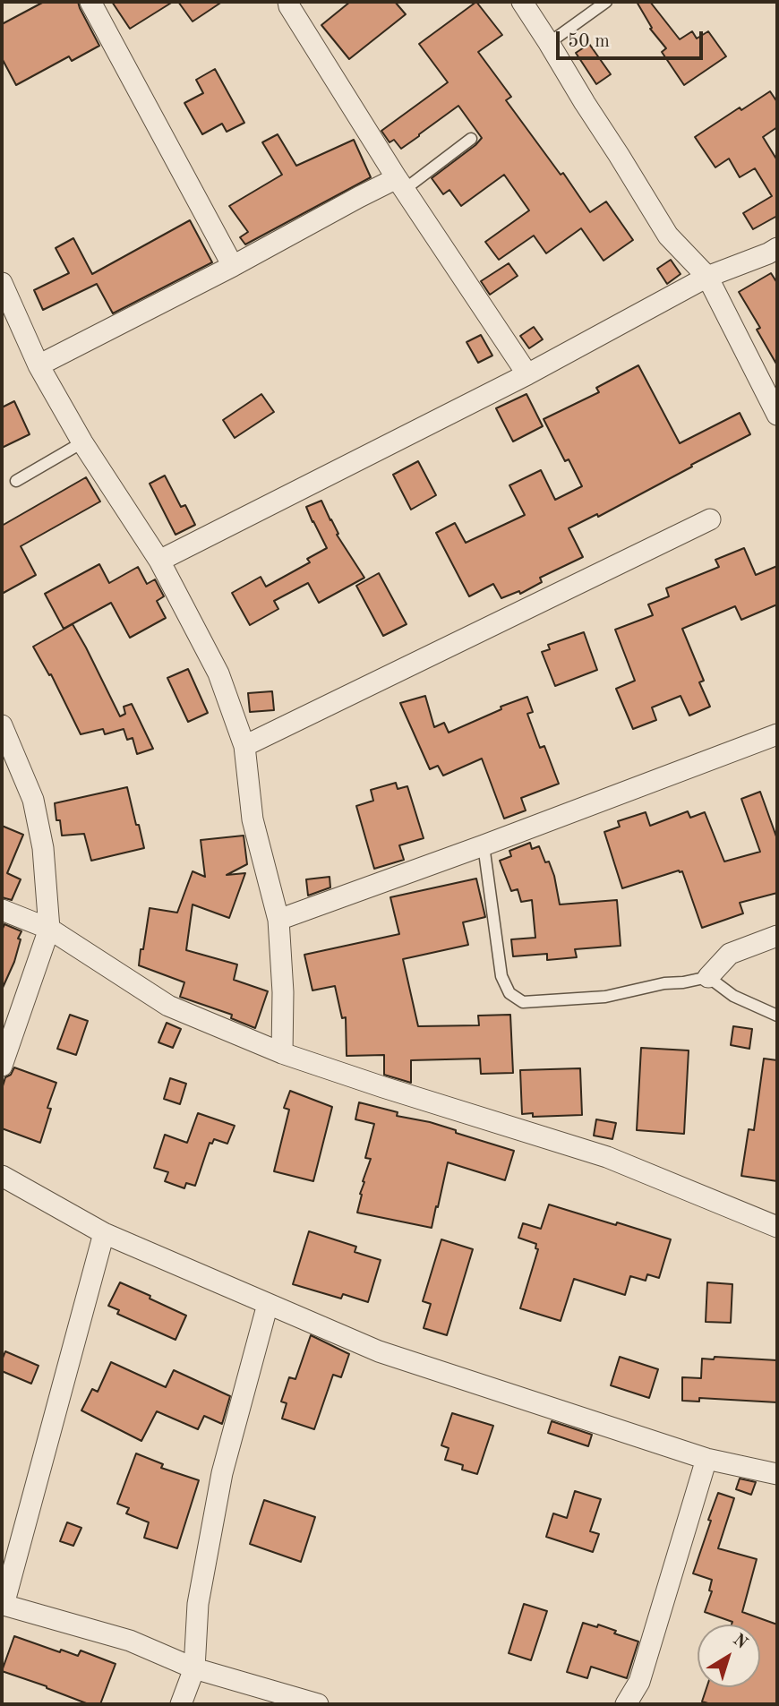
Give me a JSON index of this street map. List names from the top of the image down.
{
  "scale_bar": "50 m",
  "north": "top right"
}
